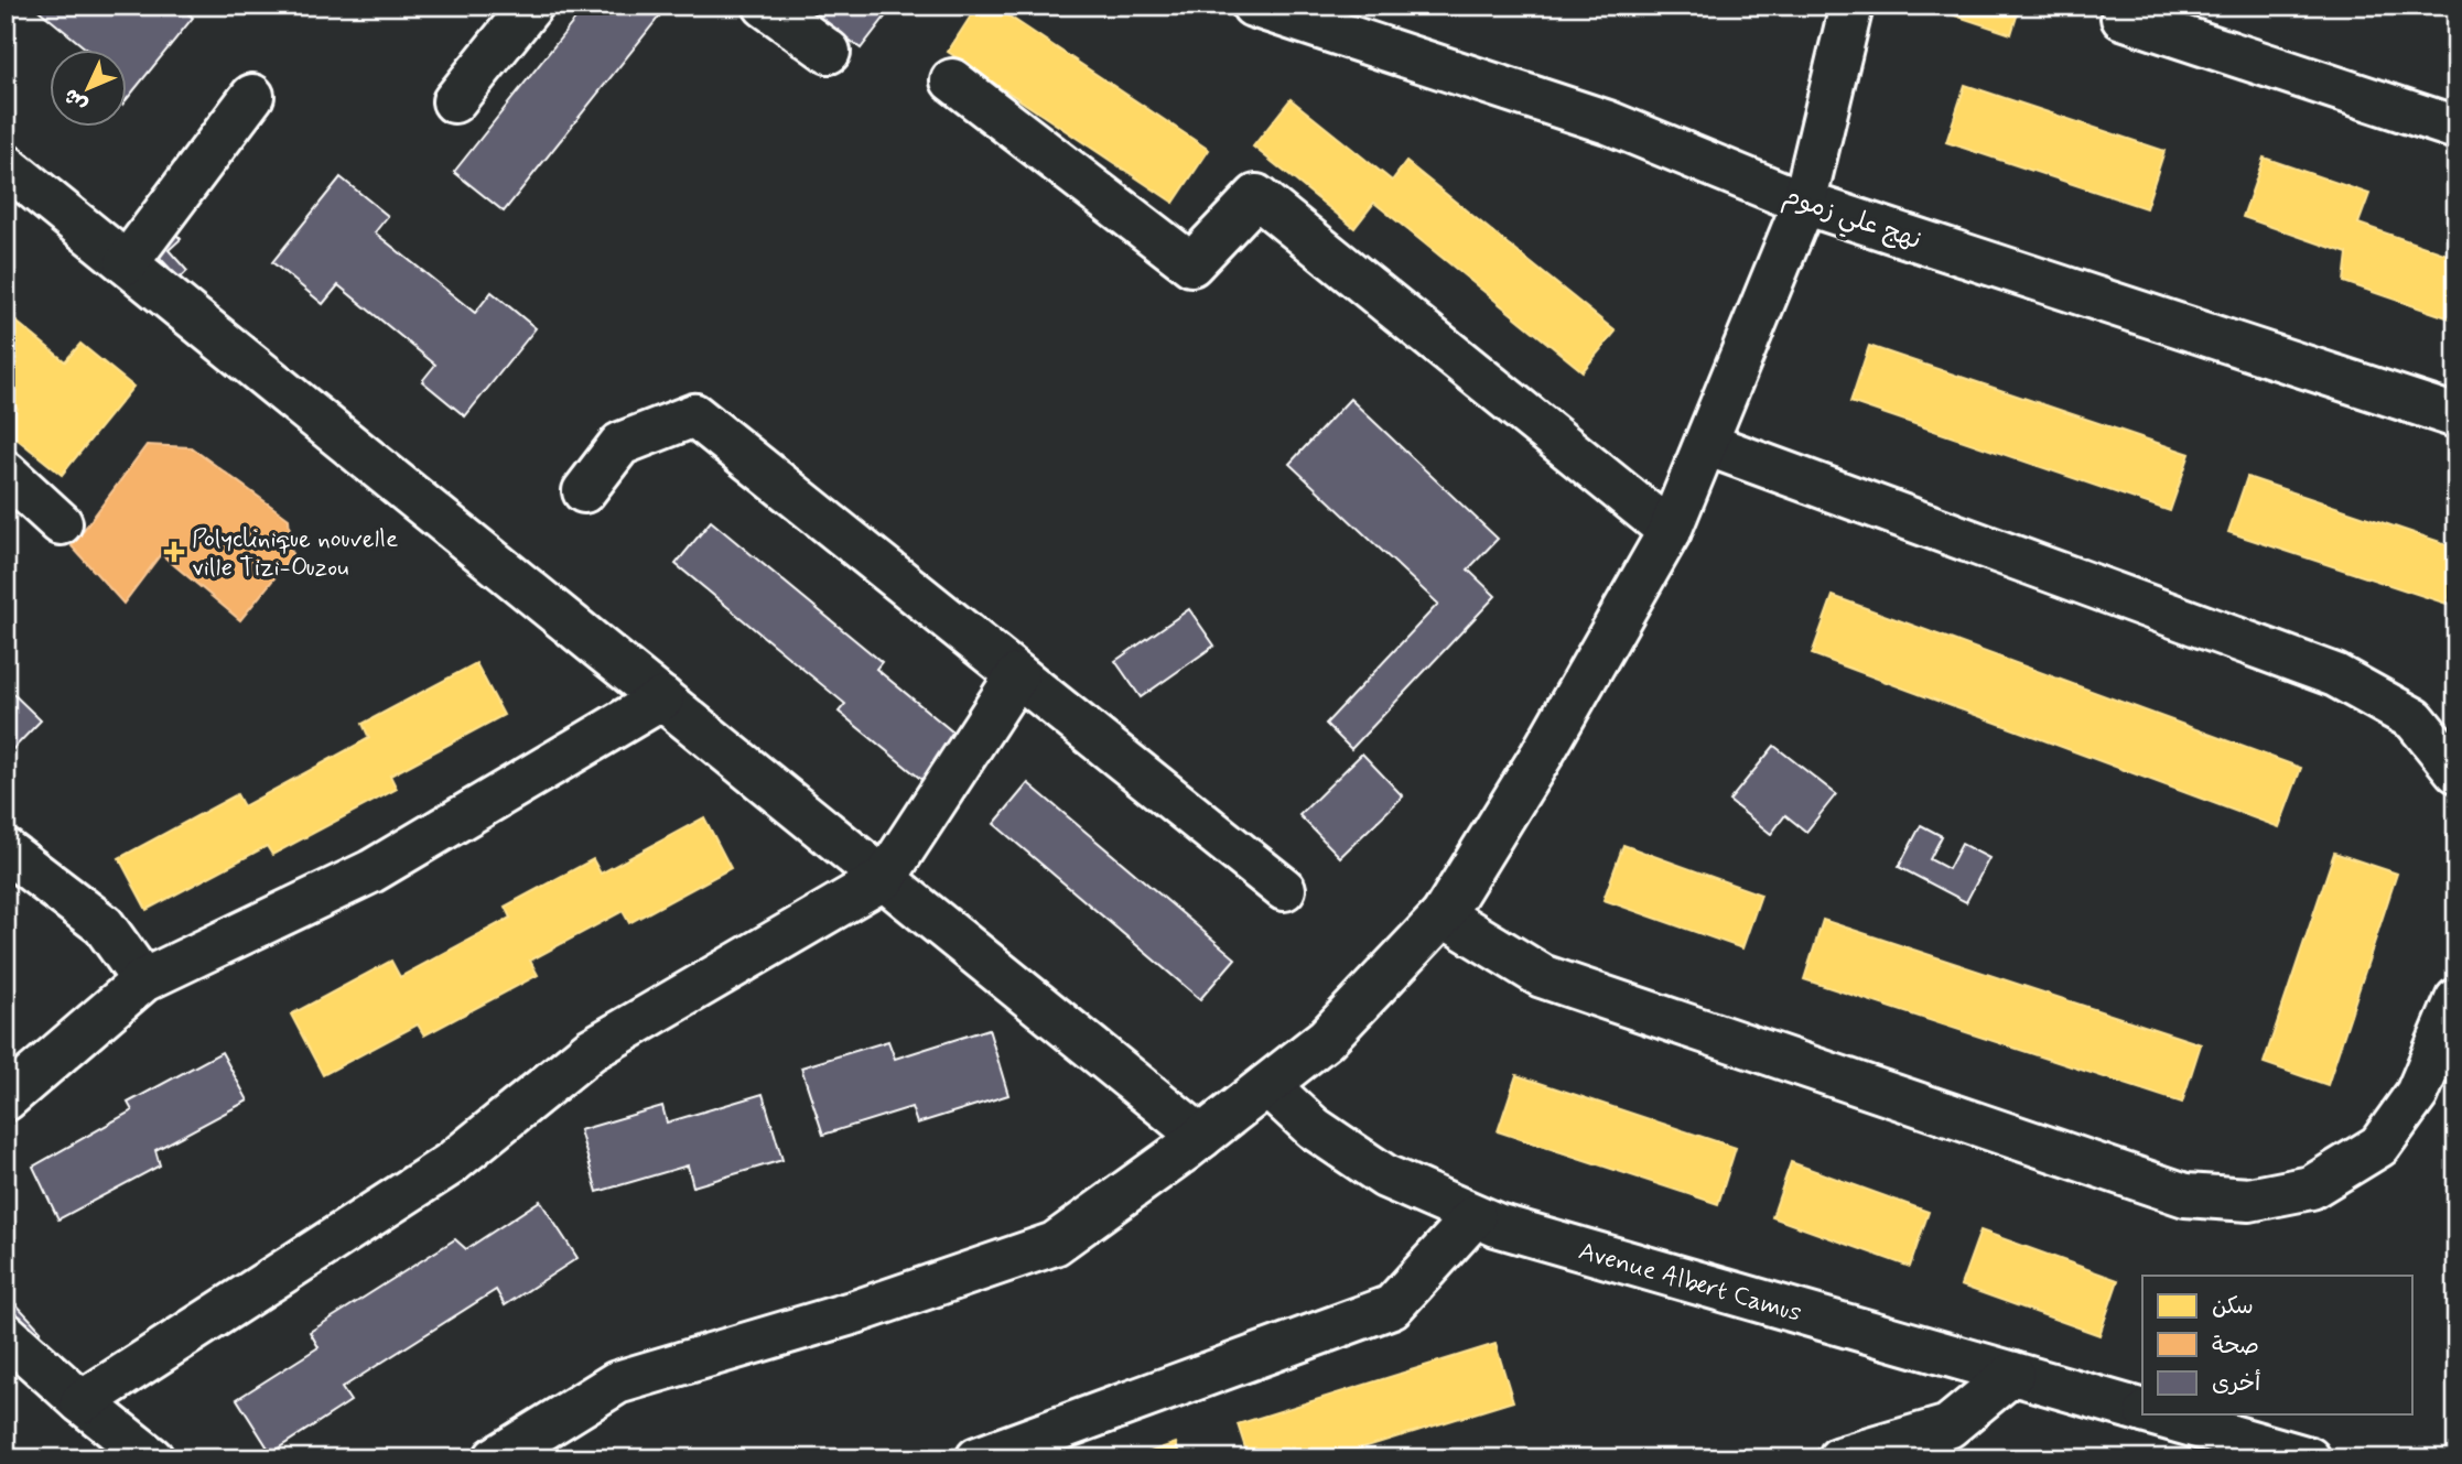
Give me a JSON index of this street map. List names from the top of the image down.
{
  "streets": {
    "street": ["نهج علي زموم", "Avenue Albert Camus"]
  },
  "places": {
    "health": ["Polyclinique nouvelle ville Tizi-Ouzou"]
  },
  "legend": ["سكن", "صحة", "أخرى"],
  "north": "bottom left"
}
